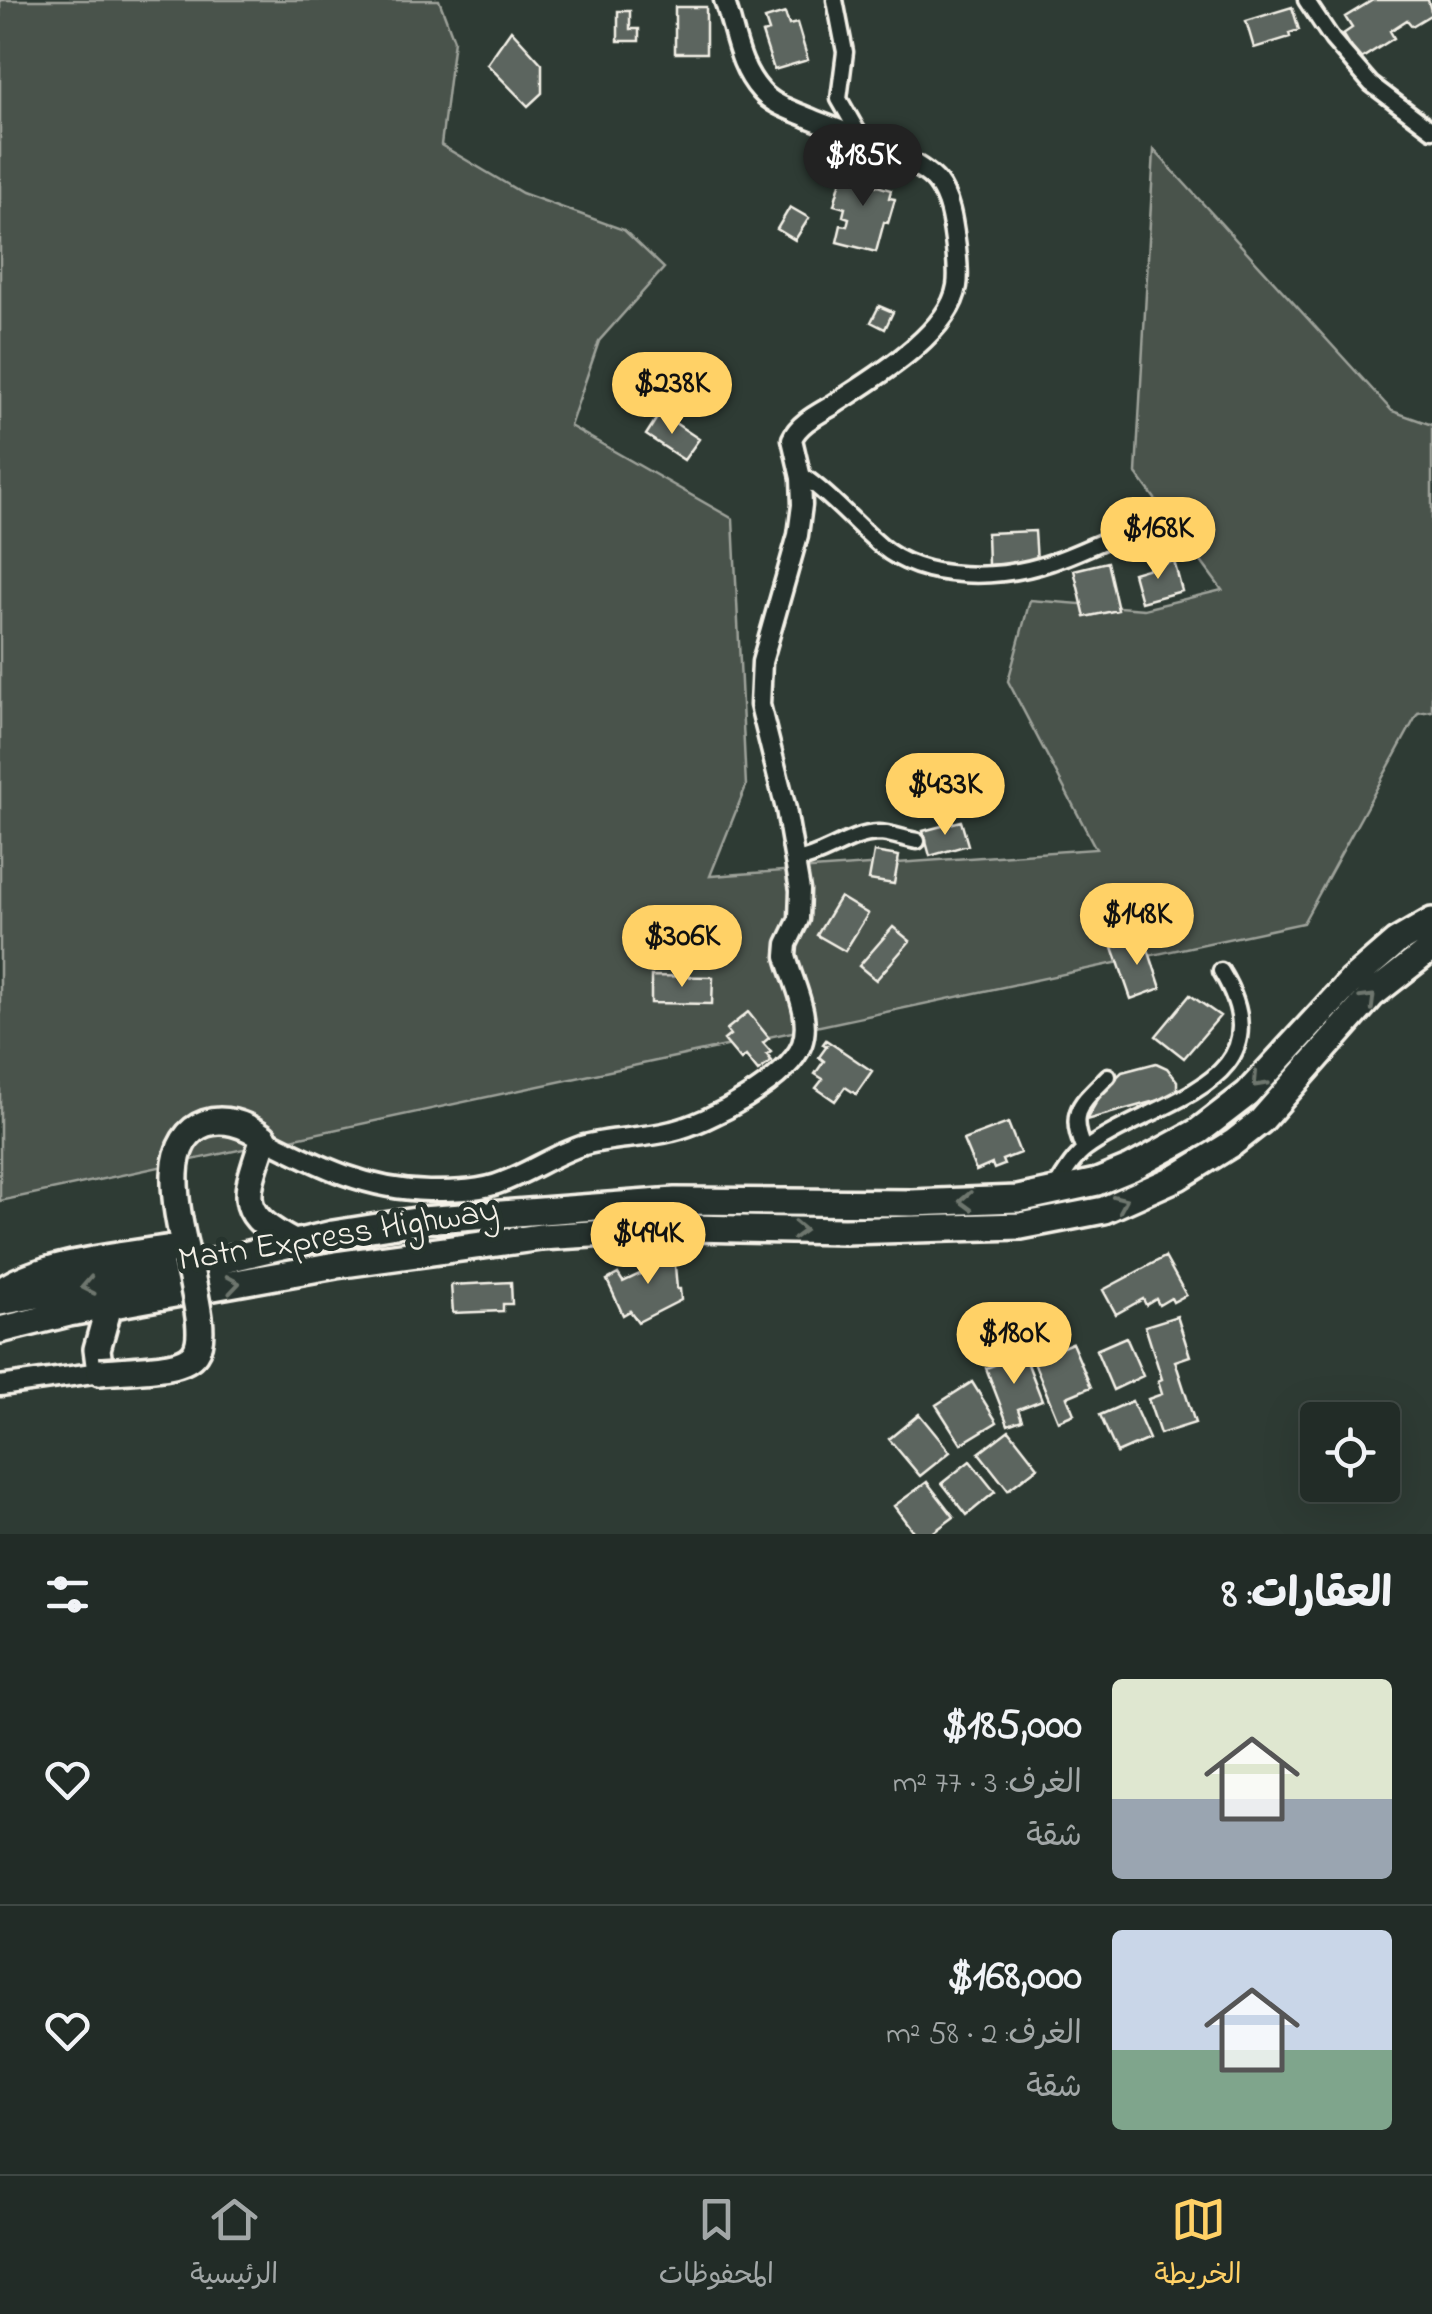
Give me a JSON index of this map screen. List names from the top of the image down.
{
  "streets": {
    "highway": ["Matn Express Highway"]
  },
  "page": {
    "price": [
      "$185K",
      "$238K",
      "$168K",
      "$433K",
      "$148K",
      "$306K",
      "$494K",
      "$180K"
    ],
    "heading": "العقارات: 8",
    "list": [
      {
        "name": "$185,000",
        "note": "الغرف: 3 · 77 m² · شقة"
      },
      {
        "name": "$168,000",
        "note": "الغرف: 2 · 58 m² · شقة"
      }
    ],
    "tabs": ["الخريطة", "المحفوظات", "الرئيسية"]
  }
}
